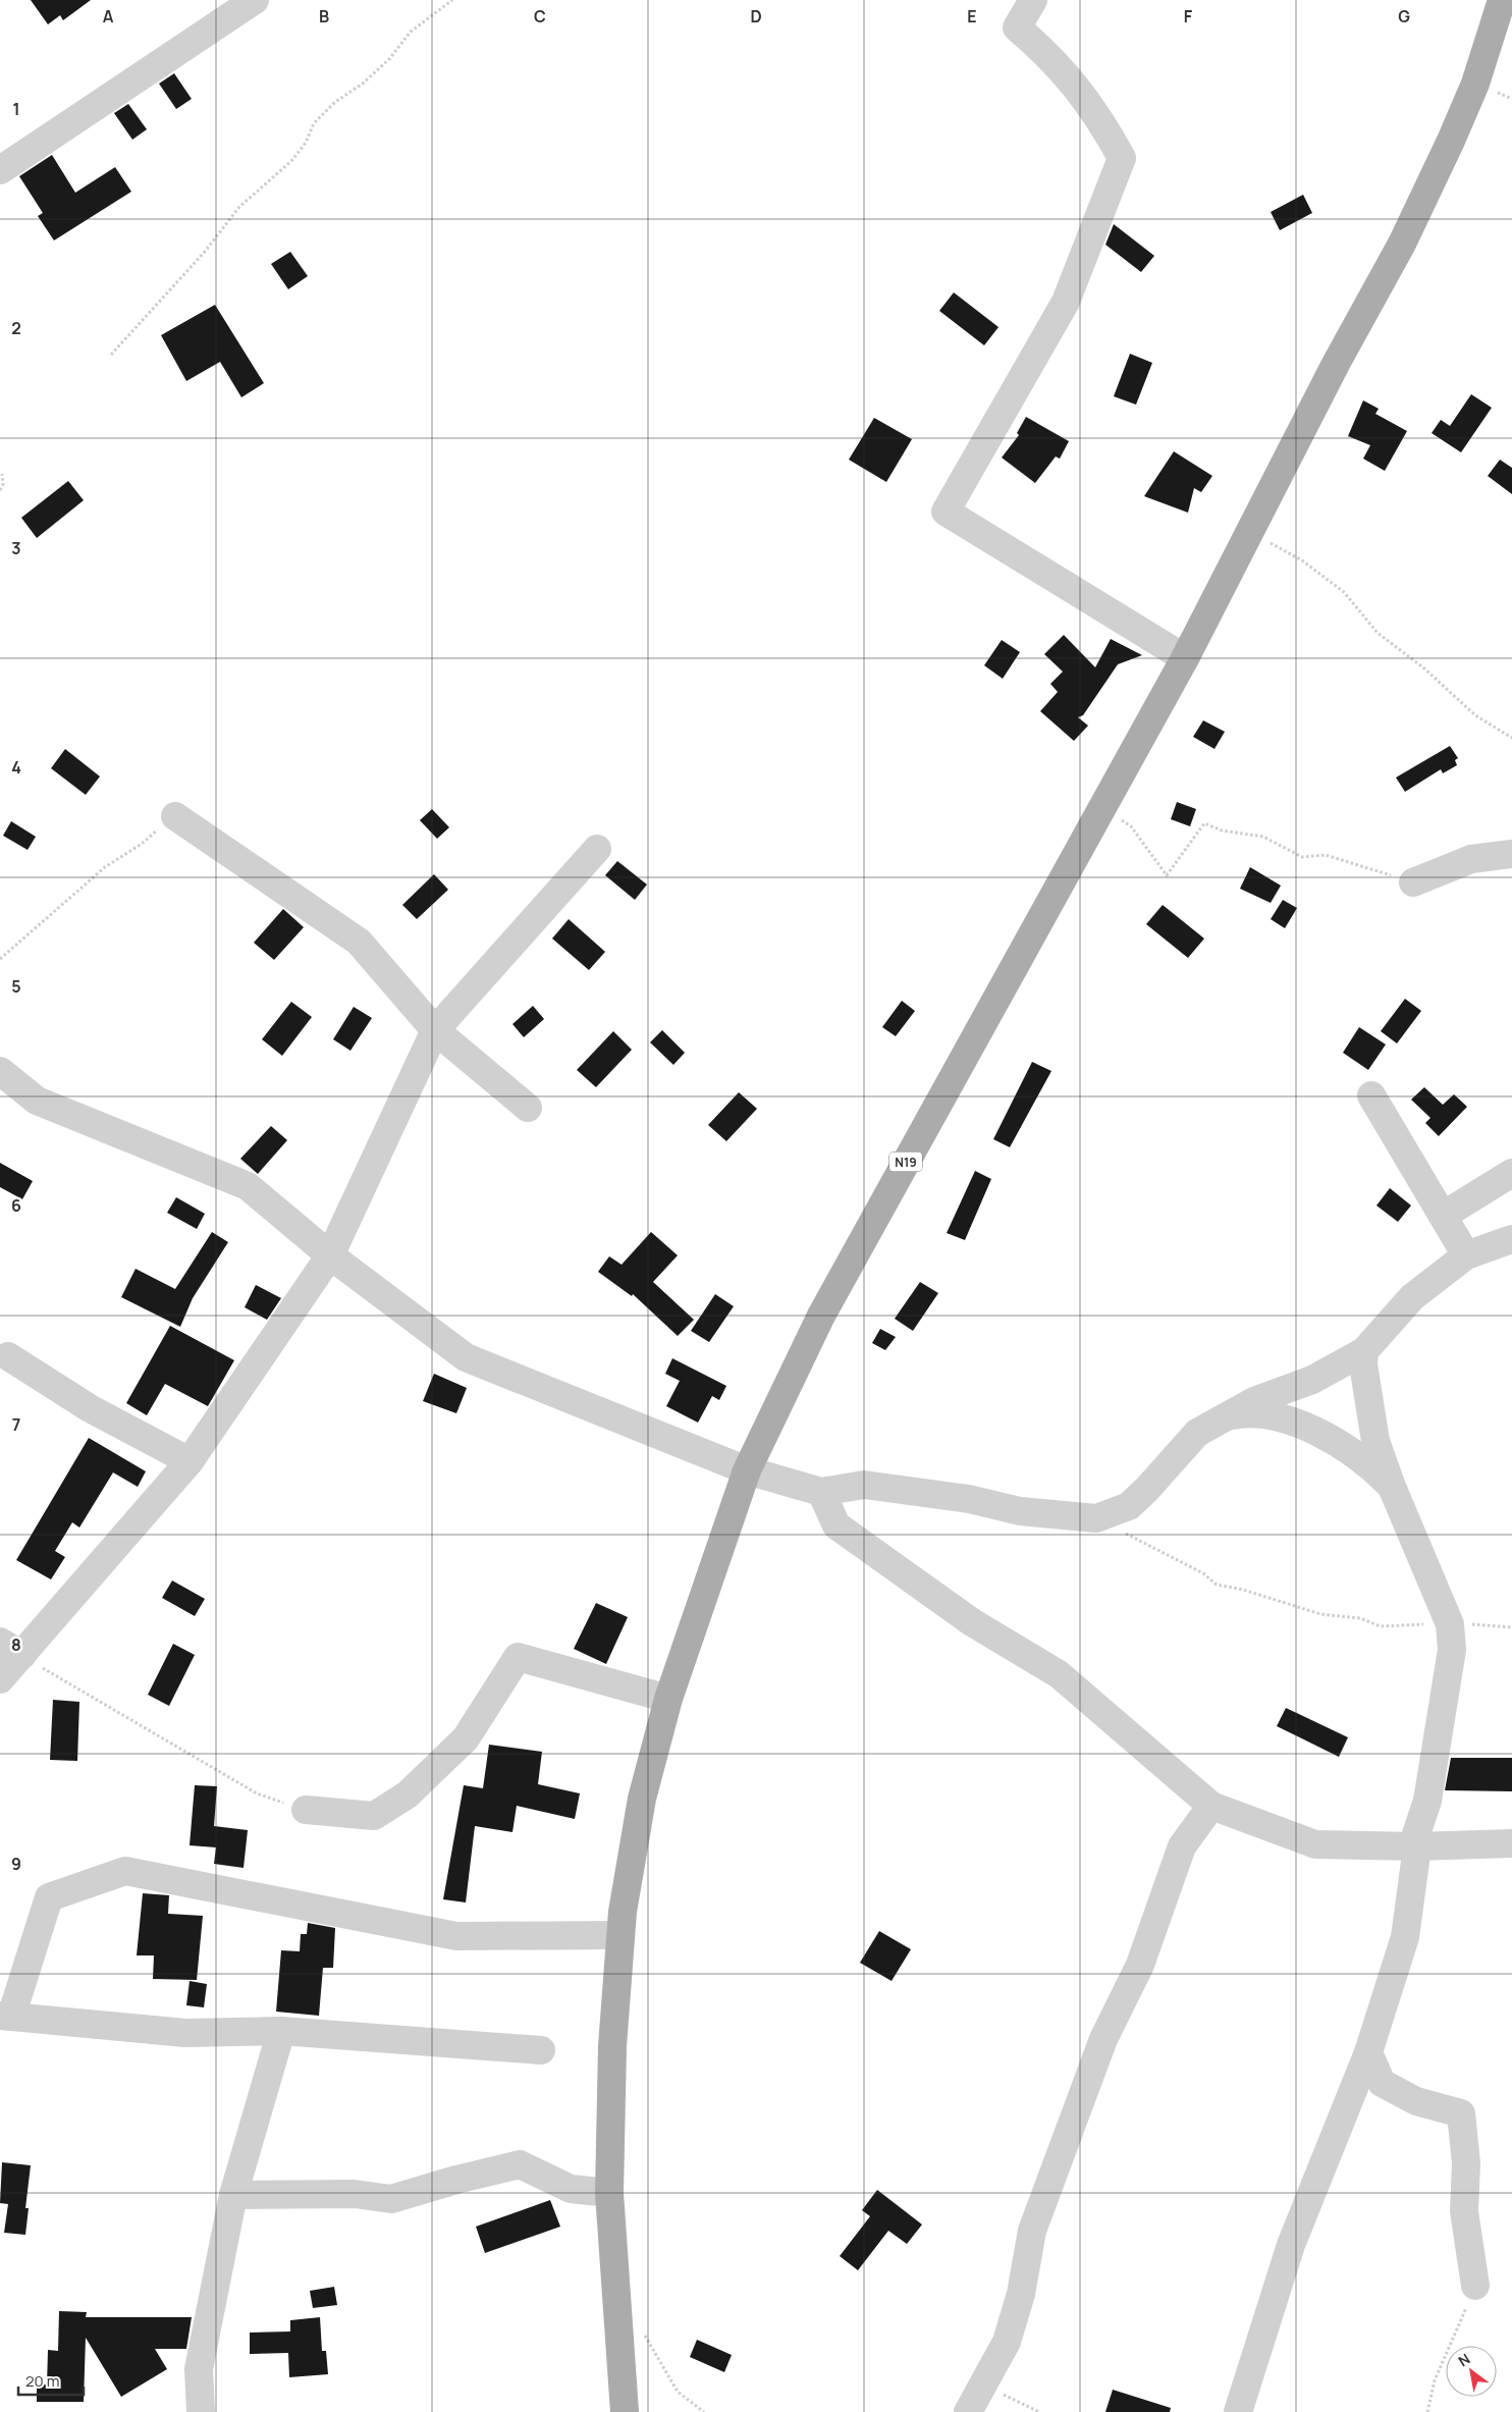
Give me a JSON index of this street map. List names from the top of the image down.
{
  "streets": {
    "main road": ["N19"]
  },
  "scale_bar": "20 m",
  "north": "top left",
  "grid": {
    "columns": [
      "A",
      "B",
      "C",
      "D",
      "E",
      "F",
      "G"
    ],
    "rows": [
      "1",
      "2",
      "3",
      "4",
      "5",
      "6",
      "7",
      "8",
      "9"
    ]
  }
}
